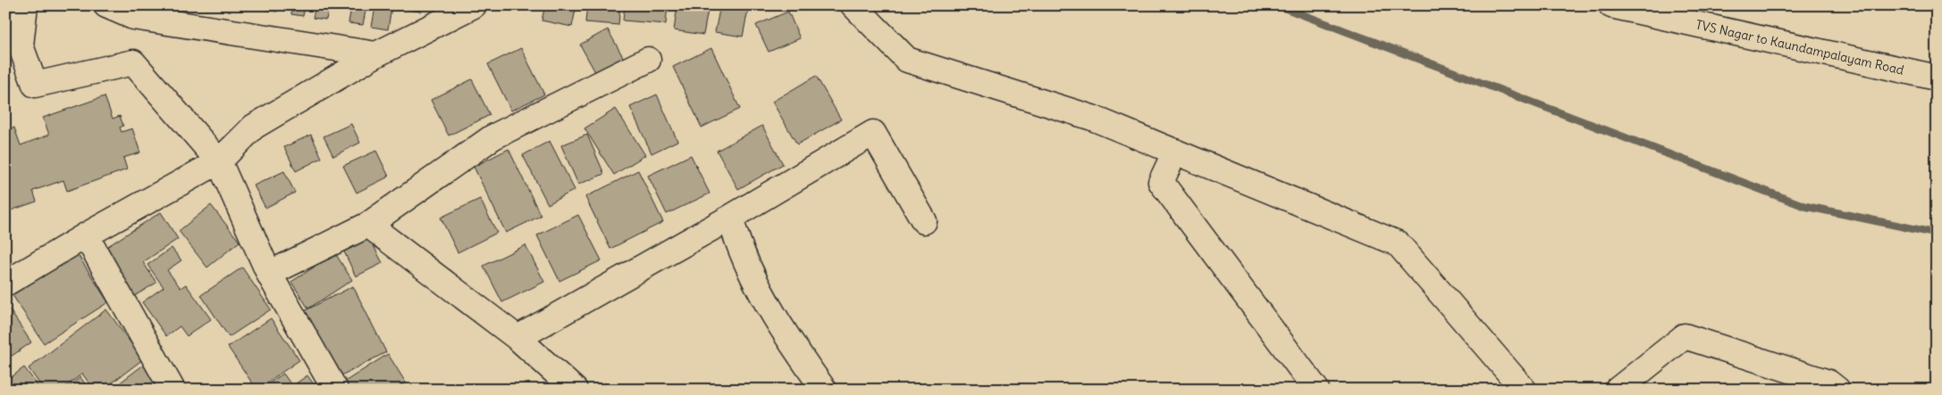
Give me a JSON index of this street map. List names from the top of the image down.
{
  "streets": {
    "street": ["TVS Nagar to Kaundampalayam Road"]
  }
}
